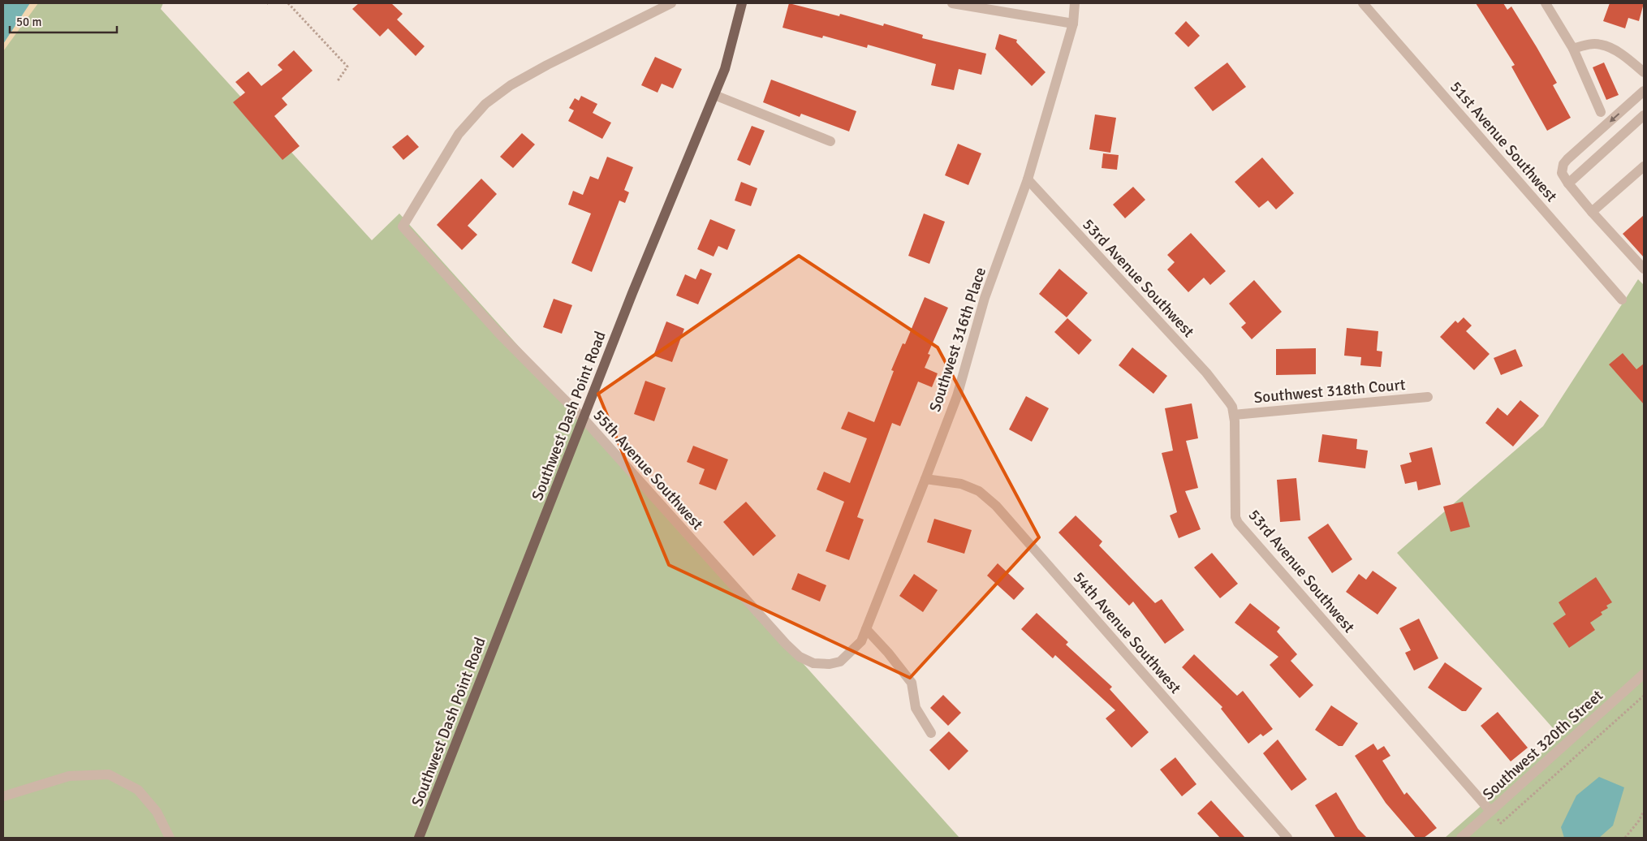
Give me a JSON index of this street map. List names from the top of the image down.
{
  "streets": {
    "main road": ["Southwest Dash Point Road"],
    "street": [
      "51st Avenue Southwest",
      "53rd Avenue Southwest",
      "Southwest 316th Place",
      "Southwest 318th Court",
      "55th Avenue Southwest",
      "54th Avenue Southwest",
      "Southwest 320th Street"
    ]
  },
  "crossings": [
    ["53rd Avenue Southwest", "Southwest 316th Place"],
    ["53rd Avenue Southwest", "Southwest 318th Court"],
    ["53rd Avenue Southwest", "Southwest 320th Street"],
    ["Southwest 316th Place", "55th Avenue Southwest"],
    ["Southwest 316th Place", "54th Avenue Southwest"],
    ["Southwest Dash Point Road", "55th Avenue Southwest"]
  ],
  "scale_bar": "50 m"
}
